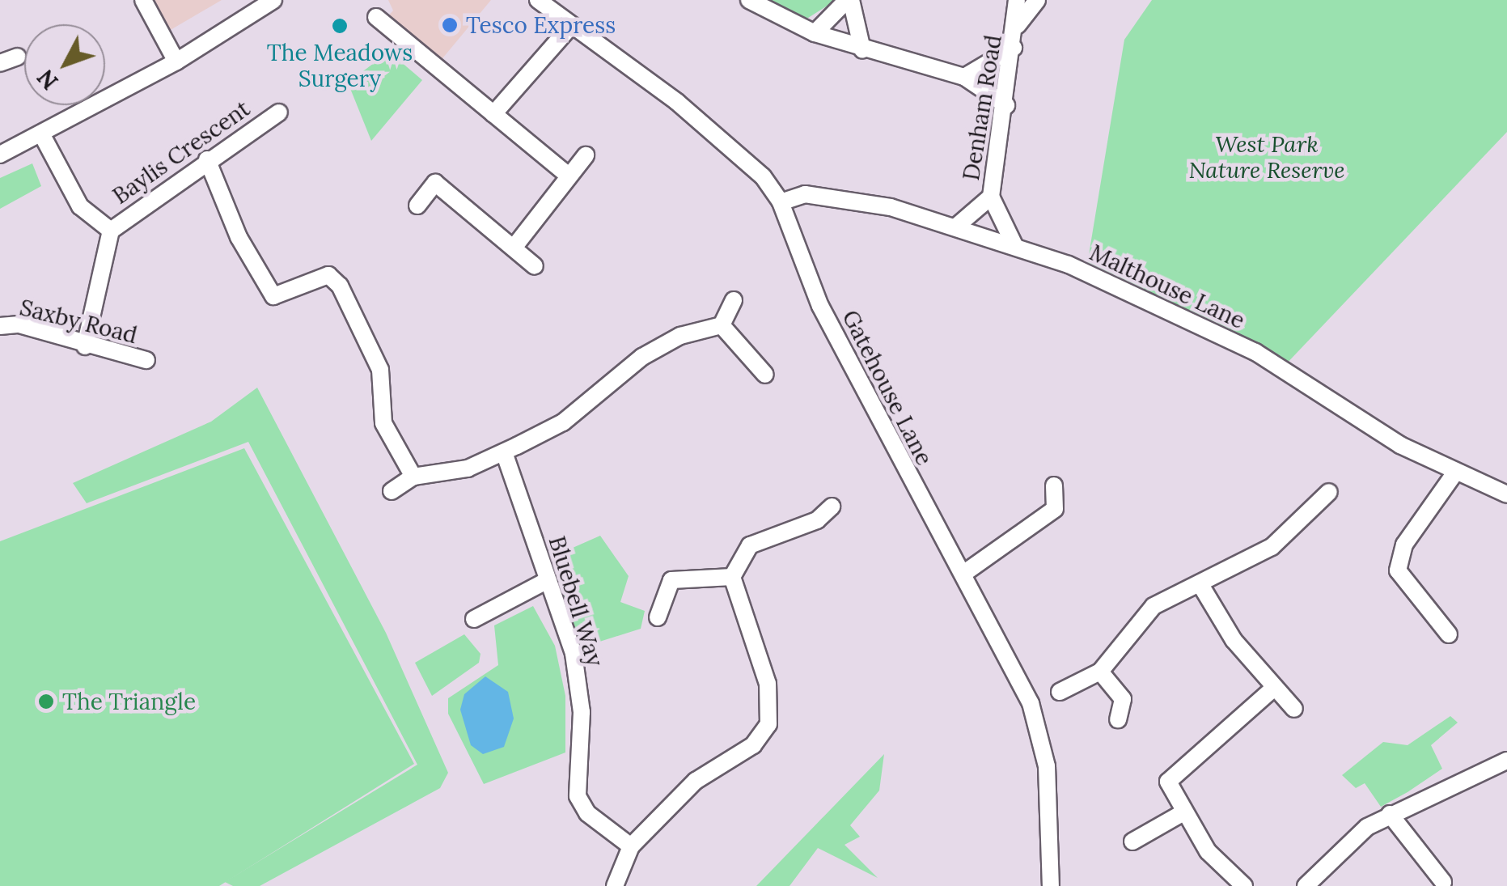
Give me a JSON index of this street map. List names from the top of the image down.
{
  "streets": {
    "street": [
      "Denham Road",
      "Baylis Crescent",
      "Malthouse Lane",
      "Saxby Road",
      "Gatehouse Lane",
      "Bluebell Way"
    ]
  },
  "crossings": [
    ["Denham Road", "Malthouse Lane"],
    ["Baylis Crescent", "Saxby Road"],
    ["Malthouse Lane", "Gatehouse Lane"]
  ],
  "parks": ["West Park Nature Reserve"],
  "places": ["Tesco Express", "The Meadows Surgery", "The Triangle"],
  "north": "bottom left"
}
